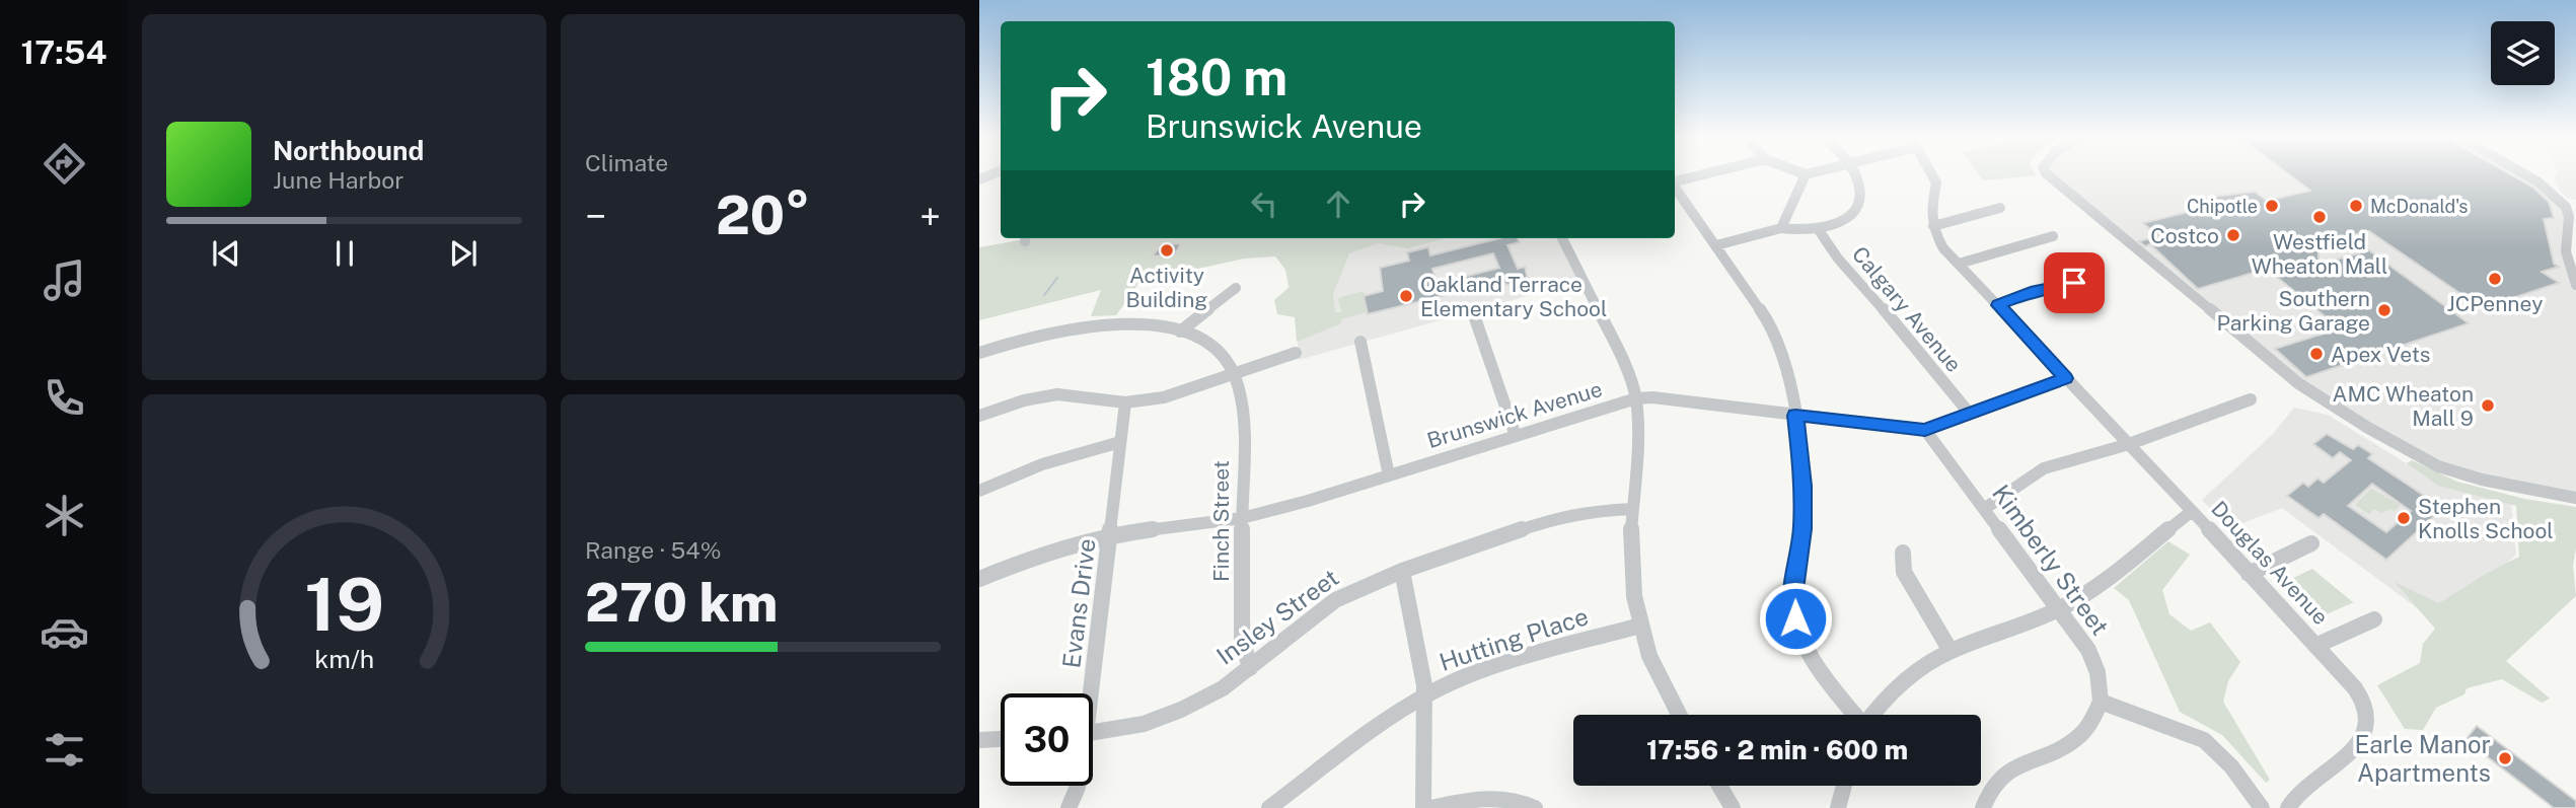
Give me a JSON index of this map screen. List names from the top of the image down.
{
  "streets": {
    "street": [
      "Calgary Avenue",
      "Brunswick Avenue",
      "Finch Street",
      "Kimberly Street",
      "Douglas Avenue",
      "Evans Drive",
      "Insley Street",
      "Hutting Place"
    ]
  },
  "crossings": [
    ["Calgary Avenue", "Brunswick Avenue"],
    ["Brunswick Avenue", "Finch Street"],
    ["Brunswick Avenue", "Kimberly Street"],
    ["Brunswick Avenue", "Douglas Avenue"],
    ["Brunswick Avenue", "Evans Drive"],
    ["Finch Street", "Insley Street"]
  ],
  "places": [
    "Chipotle",
    "McDonald's",
    "Westfield Wheaton Mall",
    "Costco",
    "Activity Building",
    "JCPenney",
    "Oakland Terrace Elementary School",
    "Southern Parking Garage",
    "Apex Vets",
    "AMC Wheaton Mall 9",
    "Stephen Knolls School",
    "Earle Manor Apartments"
  ],
  "page": {
    "tabs": "17:54",
    "tile": [
      "Climate",
      ["Range · 54%", "270 km"]
    ],
    "turn": ["180 m", "Brunswick Avenue"],
    "song": ["Northbound", "June Harbor"],
    "heat": ["−", "20°", "+"],
    "limit": "30",
    "trip": "17:56 · 2 min · 600 m",
    "gauge": ["19", "km/h"]
  }
}
